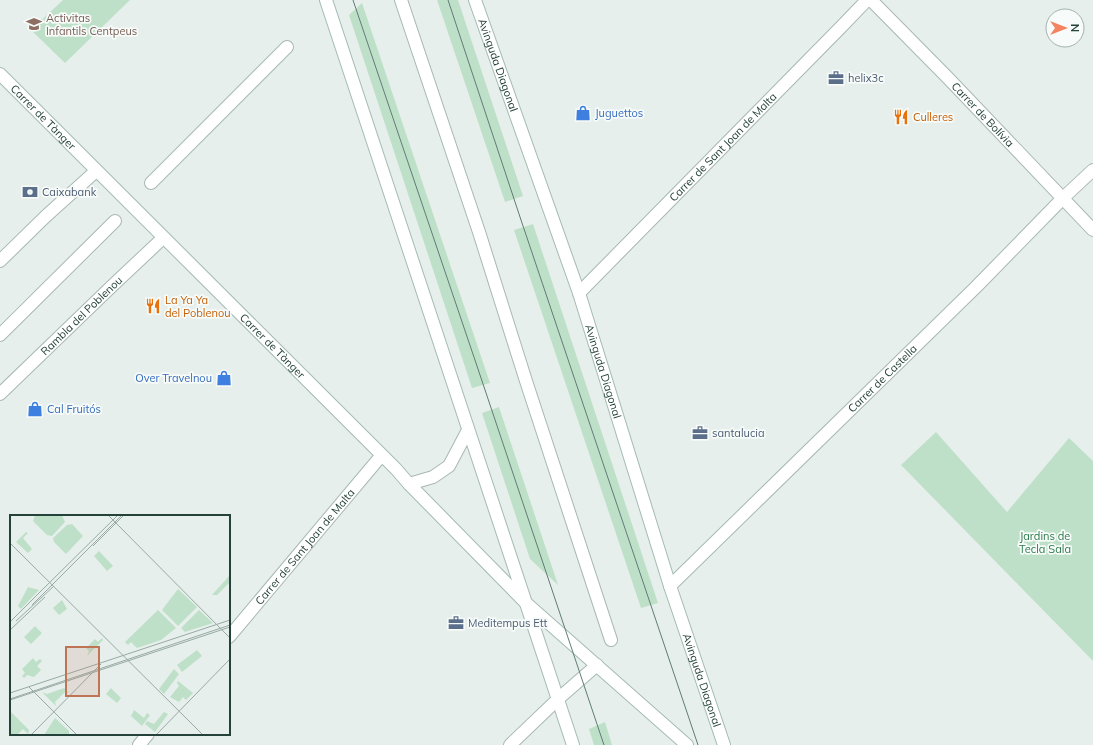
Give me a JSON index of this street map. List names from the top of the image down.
{
  "streets": {
    "street": [
      "Avinguda Diagonal",
      "Carrer de Bolívia",
      "Carrer de Tànger",
      "Carrer de Sant Joan de Malta",
      "Rambla del Poblenou",
      "Carrer de Castella"
    ]
  },
  "crossings": [
    ["Avinguda Diagonal", "Carrer de Sant Joan de Malta"],
    ["Avinguda Diagonal", "Carrer de Castella"],
    ["Carrer de Bolívia", "Carrer de Castella"],
    ["Carrer de Tànger", "Carrer de Sant Joan de Malta"],
    ["Carrer de Tànger", "Rambla del Poblenou"]
  ],
  "parks": ["Jardins de Tecla Sala"],
  "places": {
    "school or university": ["Activitas Infantils Centpeus"],
    "office": ["helix3c", "santalucia", "Meditempus Ett"],
    "shop": ["Juguettos", "Over Travelnou", "Cal Fruitós"],
    "restaurant": ["Culleres", "La Ya Ya del Poblenou"],
    "bank": ["Caixabank"]
  },
  "north": "right"
}
